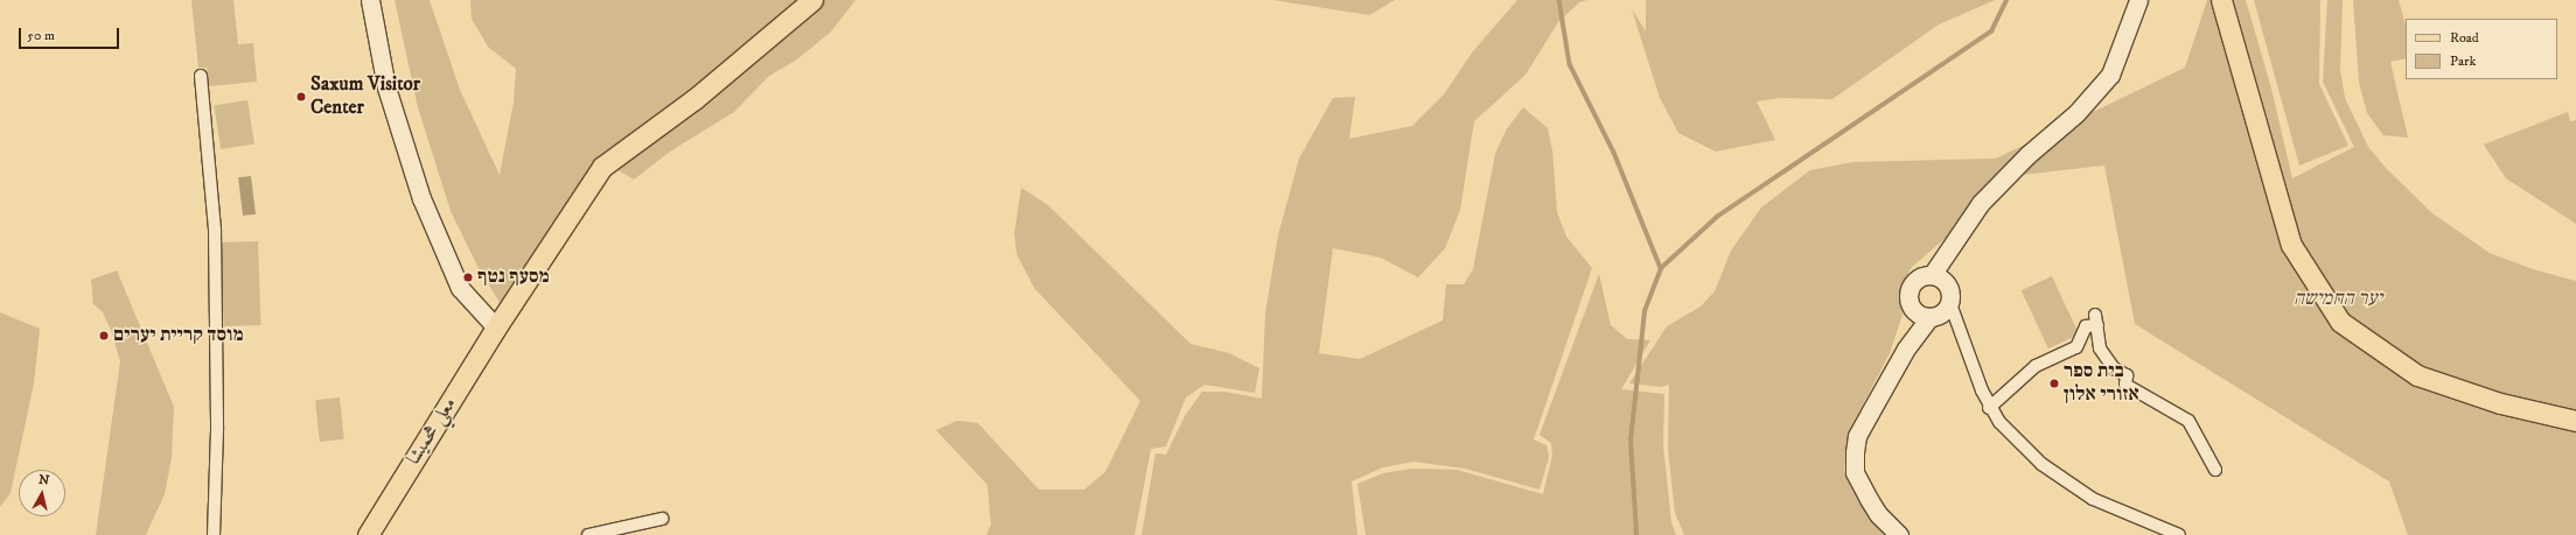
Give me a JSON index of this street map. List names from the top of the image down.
{
  "streets": {
    "main road": ["معلي هحميشا"]
  },
  "parks": ["יער החמישה"],
  "places": [
    "Saxum Visitor Center",
    "מסעף נטף",
    "מוסד קריית יערים",
    "בית ספר אזורי אלון"
  ],
  "legend": ["Road", "Park"],
  "scale_bar": "50 m",
  "north": "top"
}
